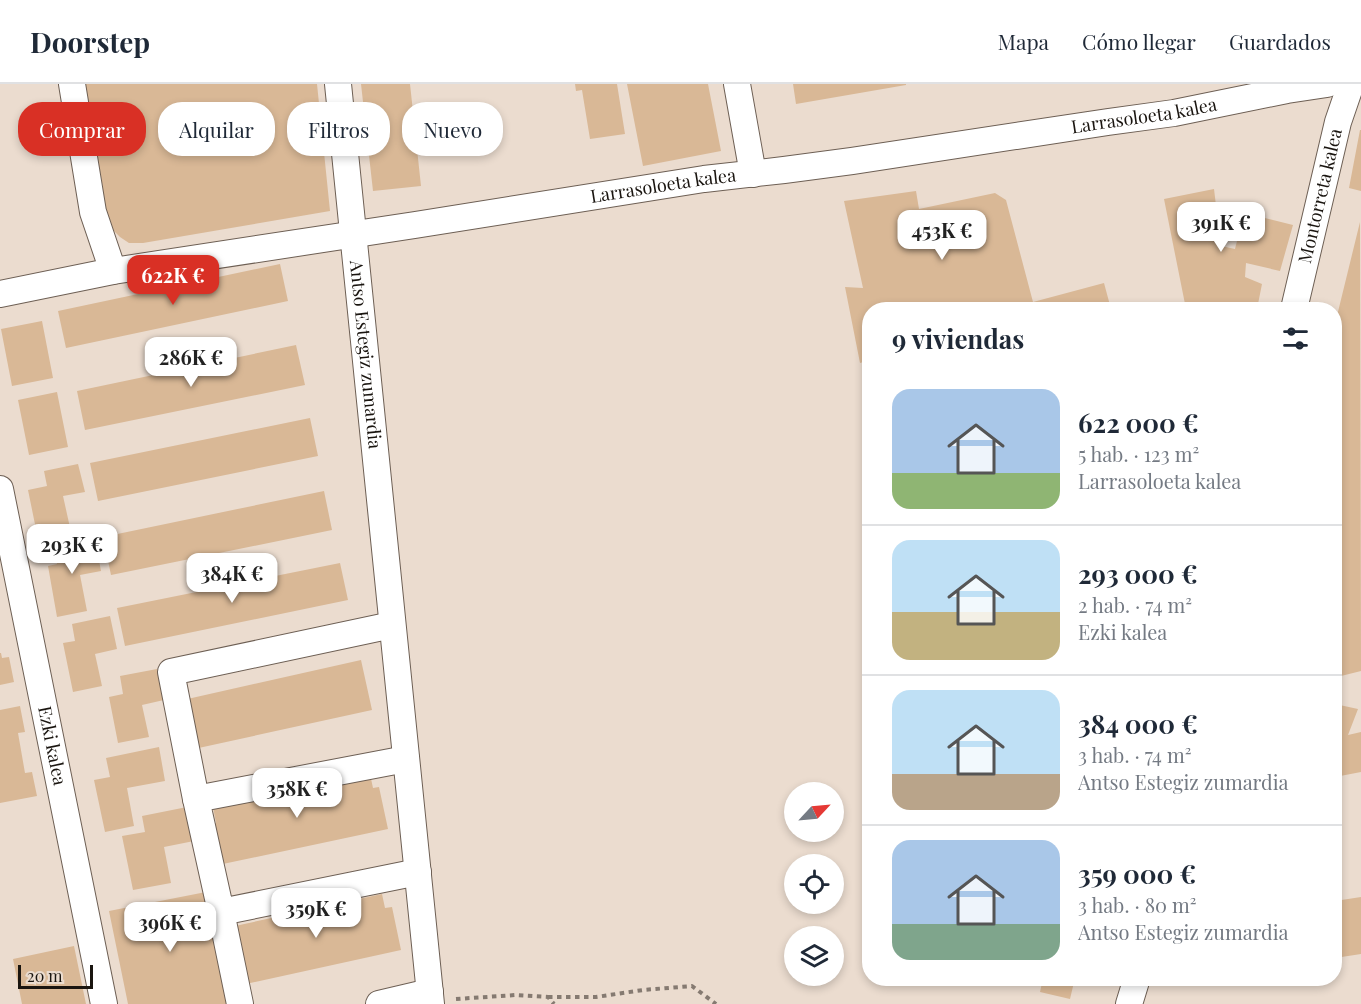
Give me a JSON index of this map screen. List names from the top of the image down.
{
  "streets": {
    "street": [
      "Larrasoloeta kalea",
      "Montorreta kalea",
      "Antso Estegiz zumardia",
      "Ezki kalea"
    ]
  },
  "crossings": [
    ["Larrasoloeta kalea", "Antso Estegiz zumardia"]
  ],
  "scale_bar": "20 m",
  "north": "top right",
  "page": {
    "header": "Doorstep",
    "nav": ["Mapa", "Cómo llegar", "Guardados"],
    "chip": [
      "Comprar",
      "Alquilar",
      "Filtros",
      "Nuevo"
    ],
    "price": [
      "391K €",
      "453K €",
      "622K €",
      "286K €",
      "293K €",
      "384K €",
      "358K €",
      "359K €",
      "396K €"
    ],
    "heading": "9 viviendas",
    "list": [
      {
        "name": "622 000 €",
        "note": "5 hab. · 123 m² · Larrasoloeta kalea"
      },
      {
        "name": "293 000 €",
        "note": "2 hab. · 74 m² · Ezki kalea"
      },
      {
        "name": "384 000 €",
        "note": "3 hab. · 74 m² · Antso Estegiz zumardia"
      },
      {
        "name": "359 000 €",
        "note": "3 hab. · 80 m² · Antso Estegiz zumardia"
      }
    ],
    "scale": "20 m"
  }
}
